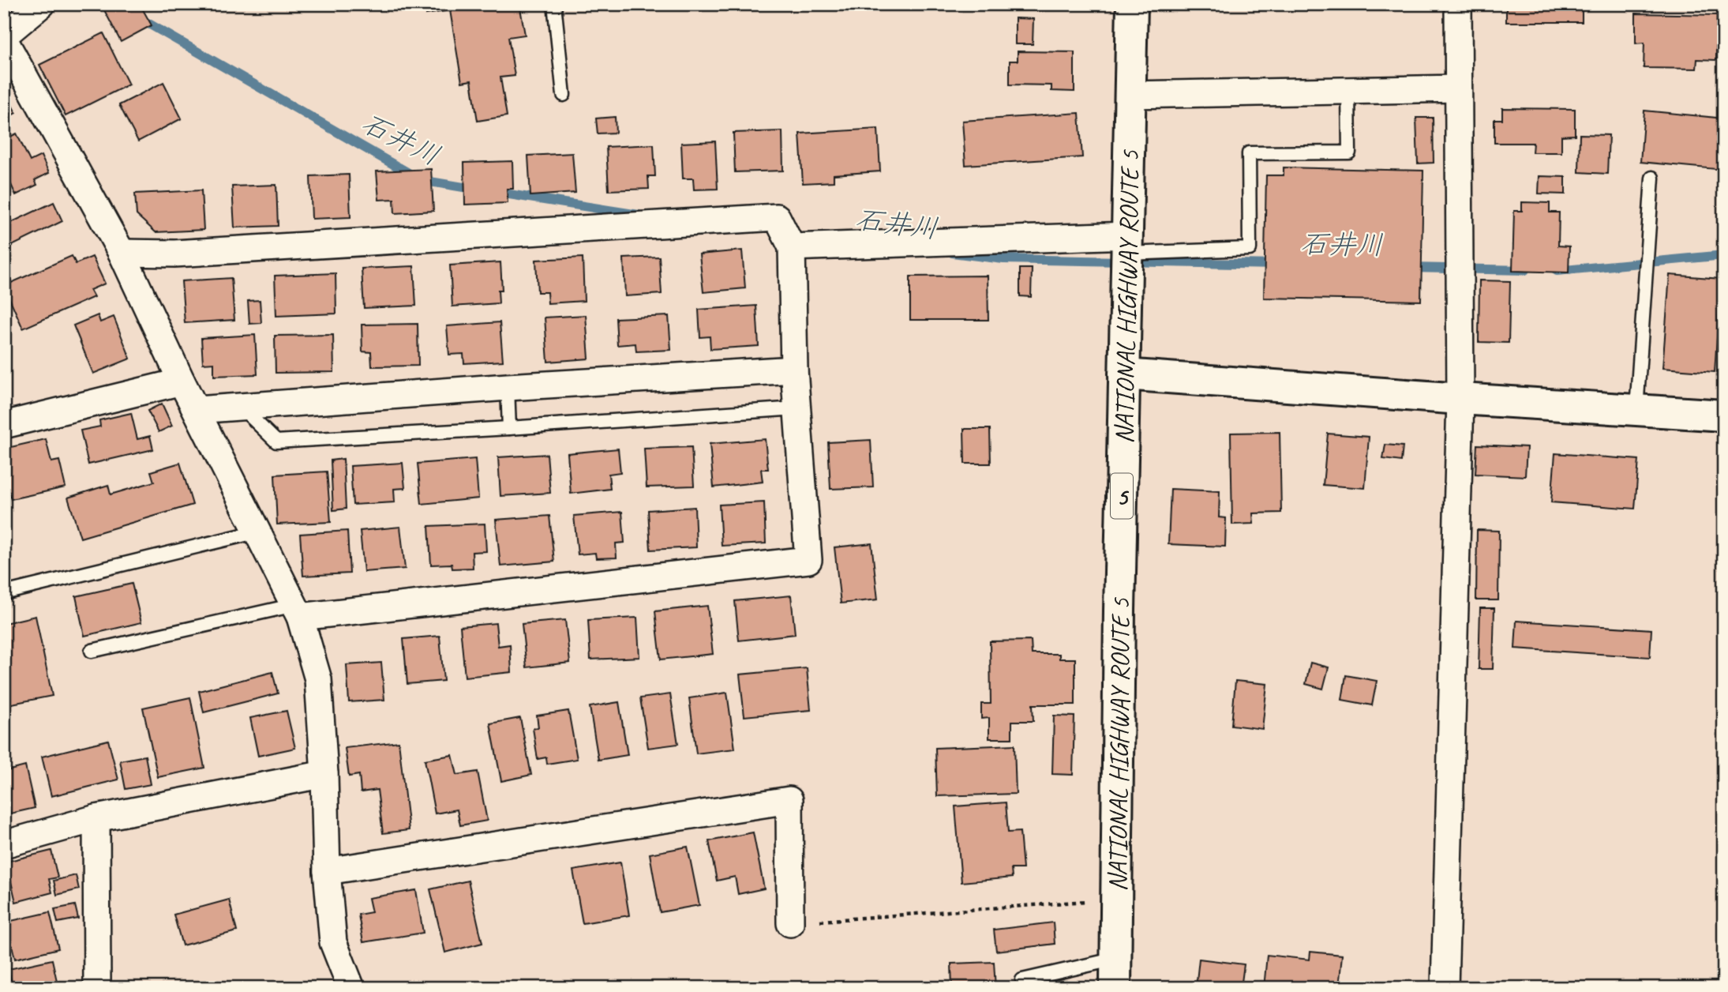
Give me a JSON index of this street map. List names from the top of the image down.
{
  "streets": {
    "main road": ["NATIONAL HIGHWAY ROUTE 5", "5"]
  },
  "water": ["石井川"]
}
